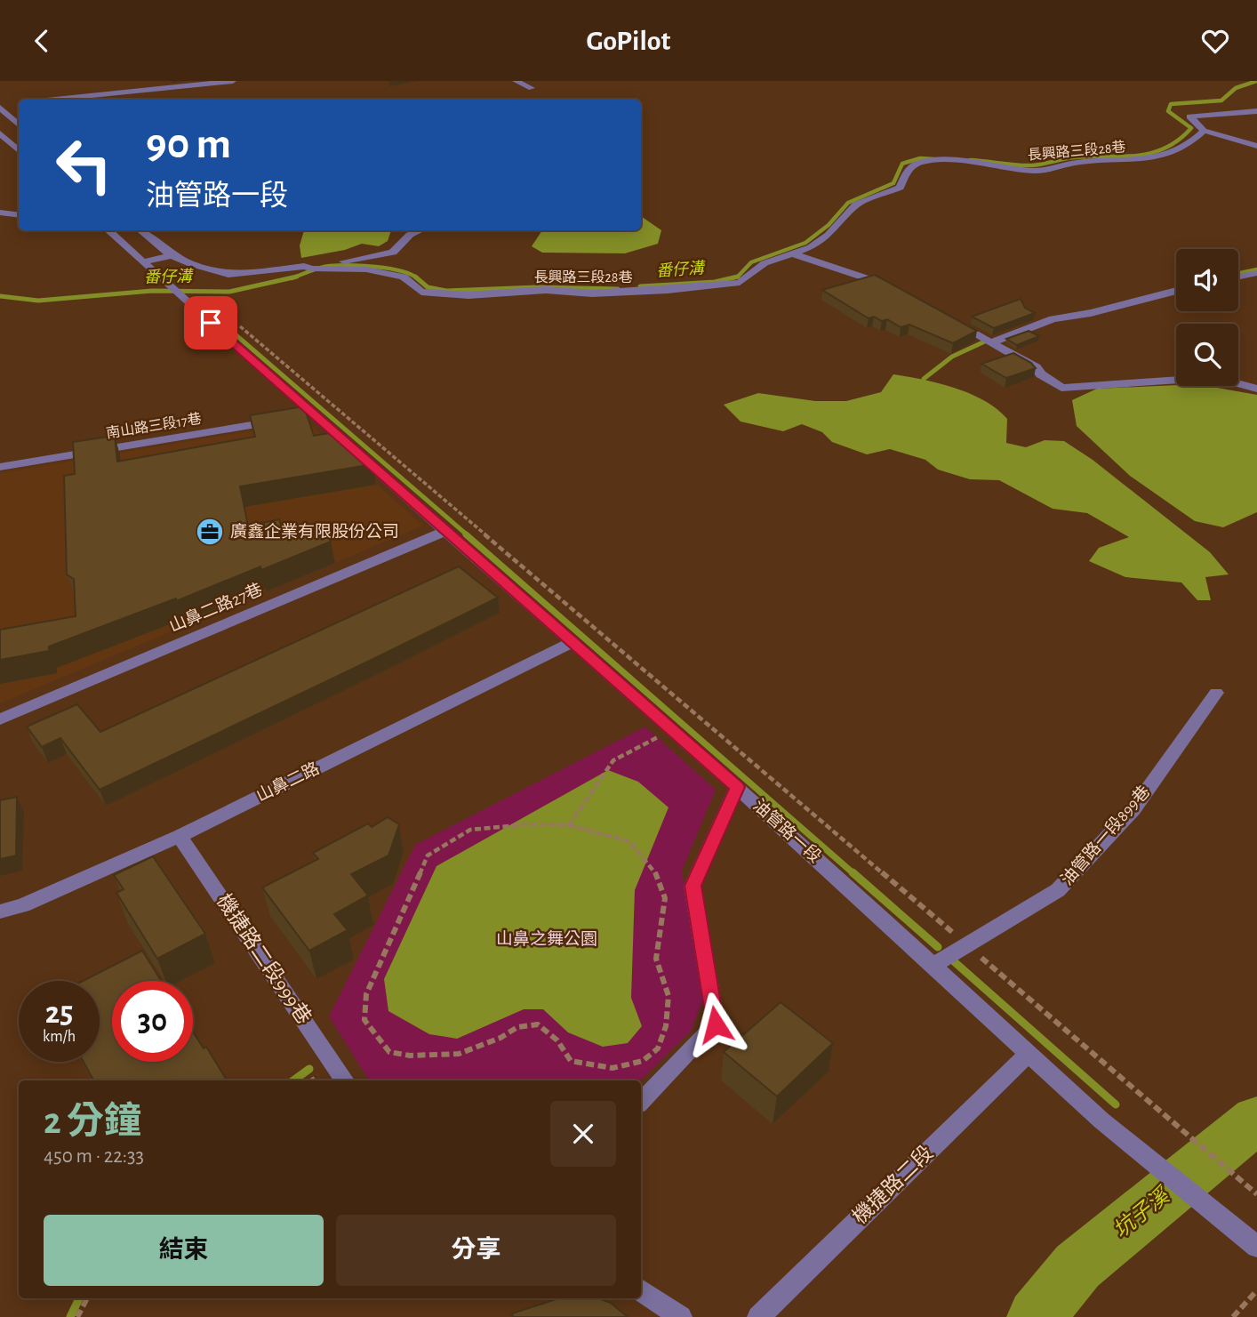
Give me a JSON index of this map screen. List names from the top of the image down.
{
  "streets": {
    "street": [
      "長興路三段28巷",
      "南山路三段17巷",
      "山鼻二路27巷",
      "山鼻二路",
      "油管路一段",
      "油管路一段899巷",
      "機捷路二段999巷",
      "機捷路二段"
    ]
  },
  "crossings": [
    ["南山路三段17巷", "油管路一段"],
    ["山鼻二路27巷", "油管路一段"],
    ["山鼻二路", "油管路一段"],
    ["山鼻二路", "機捷路二段999巷"],
    ["油管路一段", "油管路一段899巷"],
    ["油管路一段", "機捷路二段"]
  ],
  "water": ["番仔溝", "坑子溪"],
  "parks": ["山鼻之舞公園"],
  "places": {
    "office": ["廣鑫企業有限股份公司"]
  },
  "page": {
    "header": "GoPilot",
    "turn": ["90 m", "油管路一段"],
    "speed": "25 km/h",
    "limit": "30",
    "heading": ["2 分鐘", "450 m · 22:33"],
    "buttons": ["結束", "分享"]
  }
}
